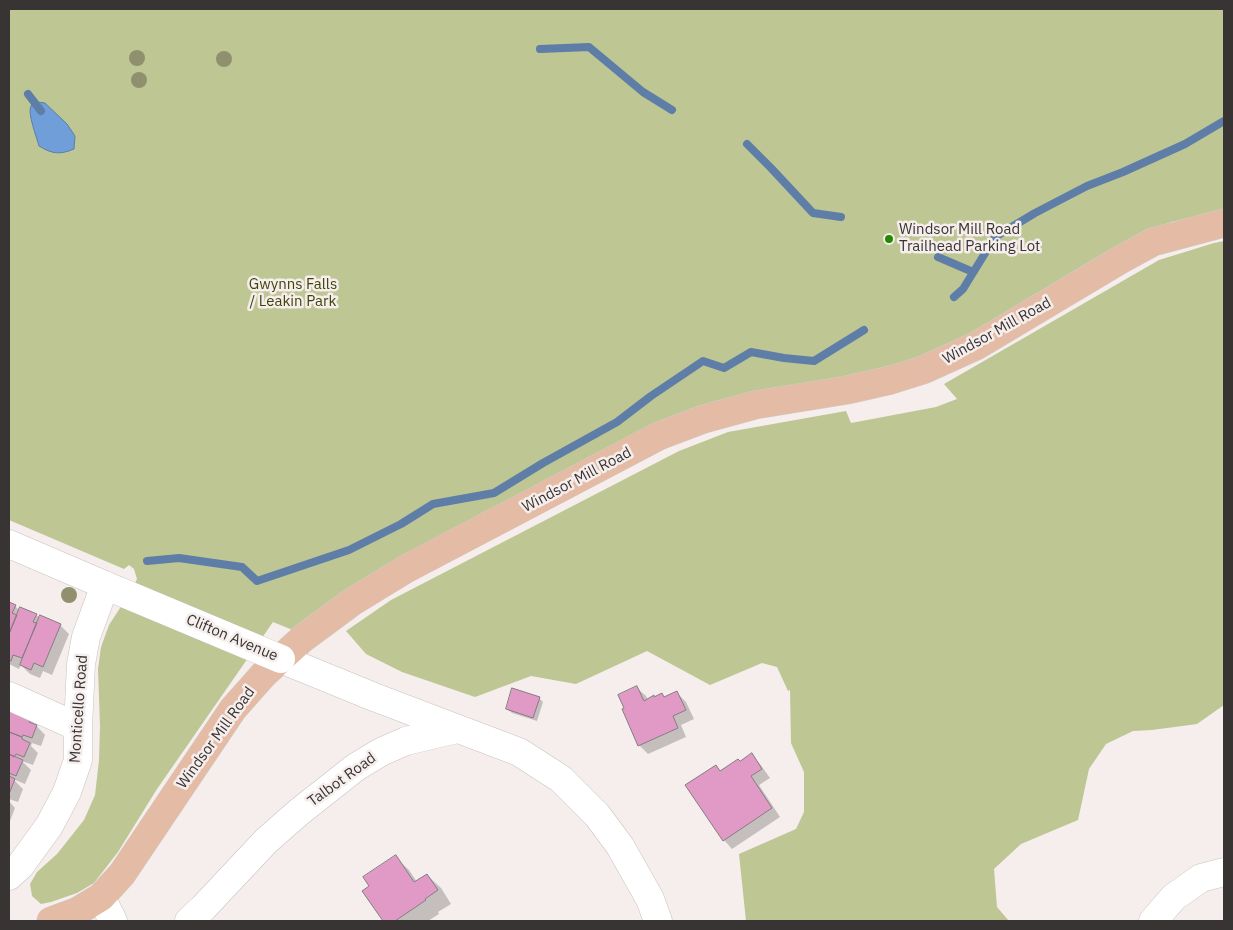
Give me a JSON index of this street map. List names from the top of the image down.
{
  "streets": {
    "main road": ["Windsor Mill Road"],
    "street": ["Clifton Avenue", "Monticello Road", "Talbot Road"]
  },
  "crossings": [
    ["Clifton Avenue", "Monticello Road"],
    ["Clifton Avenue", "Talbot Road"]
  ],
  "parks": ["Gwynns Falls / Leakin Park"],
  "places": ["Windsor Mill Road Trailhead Parking Lot"]
}
